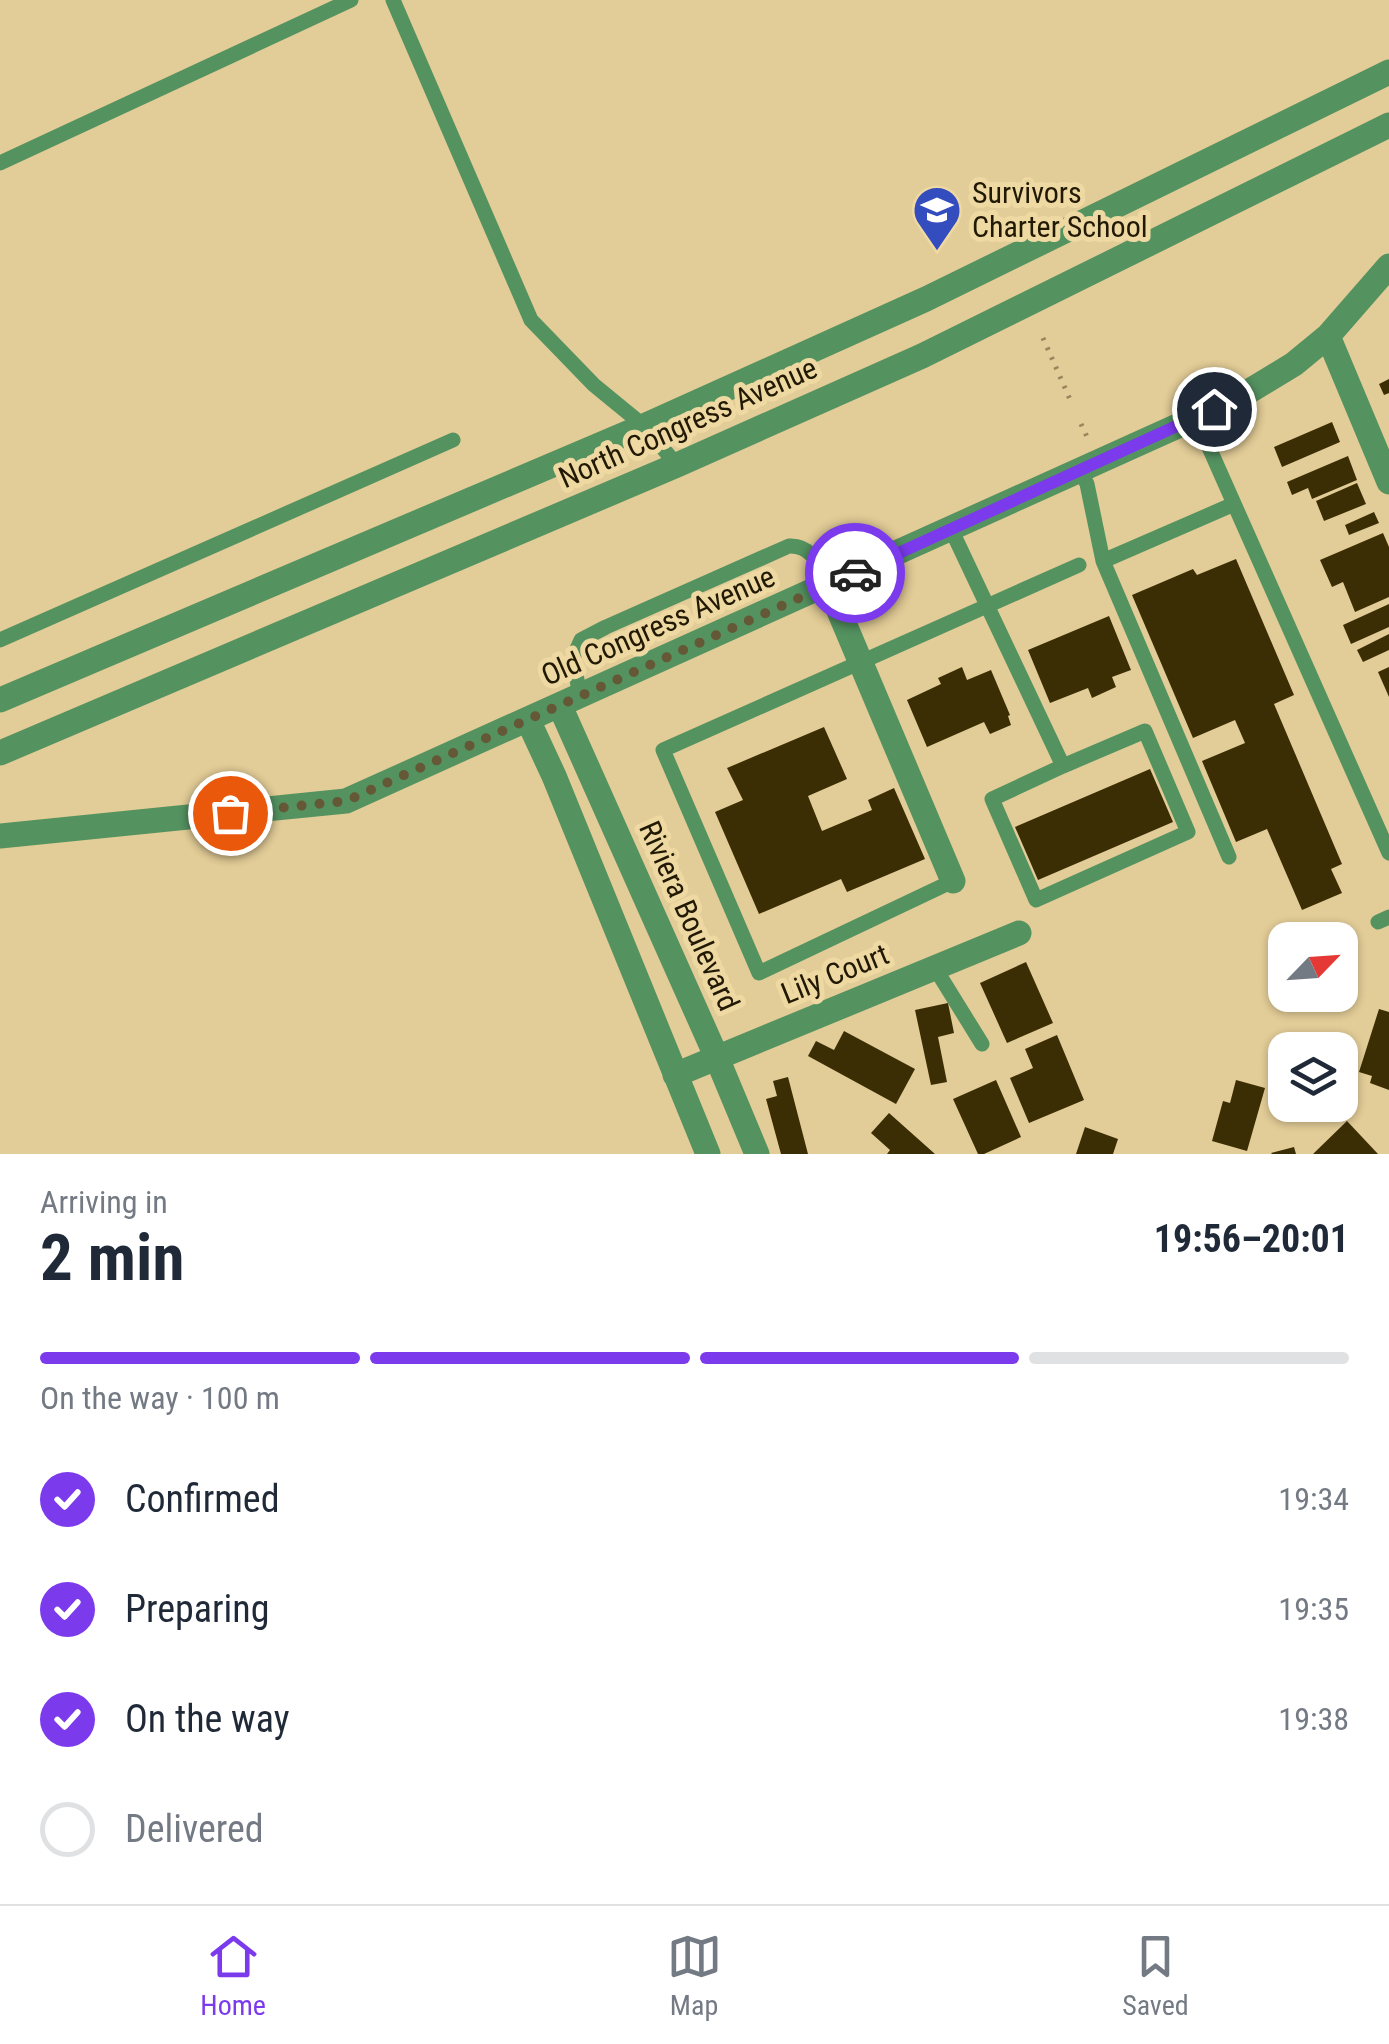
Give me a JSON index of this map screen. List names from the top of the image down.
{
  "streets": {
    "street": [
      "North Congress Avenue",
      "Old Congress Avenue",
      "Riviera Boulevard",
      "Lily Court"
    ]
  },
  "crossings": [
    ["Old Congress Avenue", "Riviera Boulevard"],
    ["Riviera Boulevard", "Lily Court"]
  ],
  "places": {
    "school or university": ["Survivors Charter School"]
  },
  "north": "top right",
  "page": {
    "heading": ["2 min", "Arriving in", "19:56–20:01"],
    "bar": "On the way · 100 m",
    "list": [
      ["Confirmed", "19:34"],
      ["Preparing", "19:35"],
      ["On the way", "19:38"],
      "Delivered"
    ],
    "tabs": ["Home", "Map", "Saved"]
  }
}
